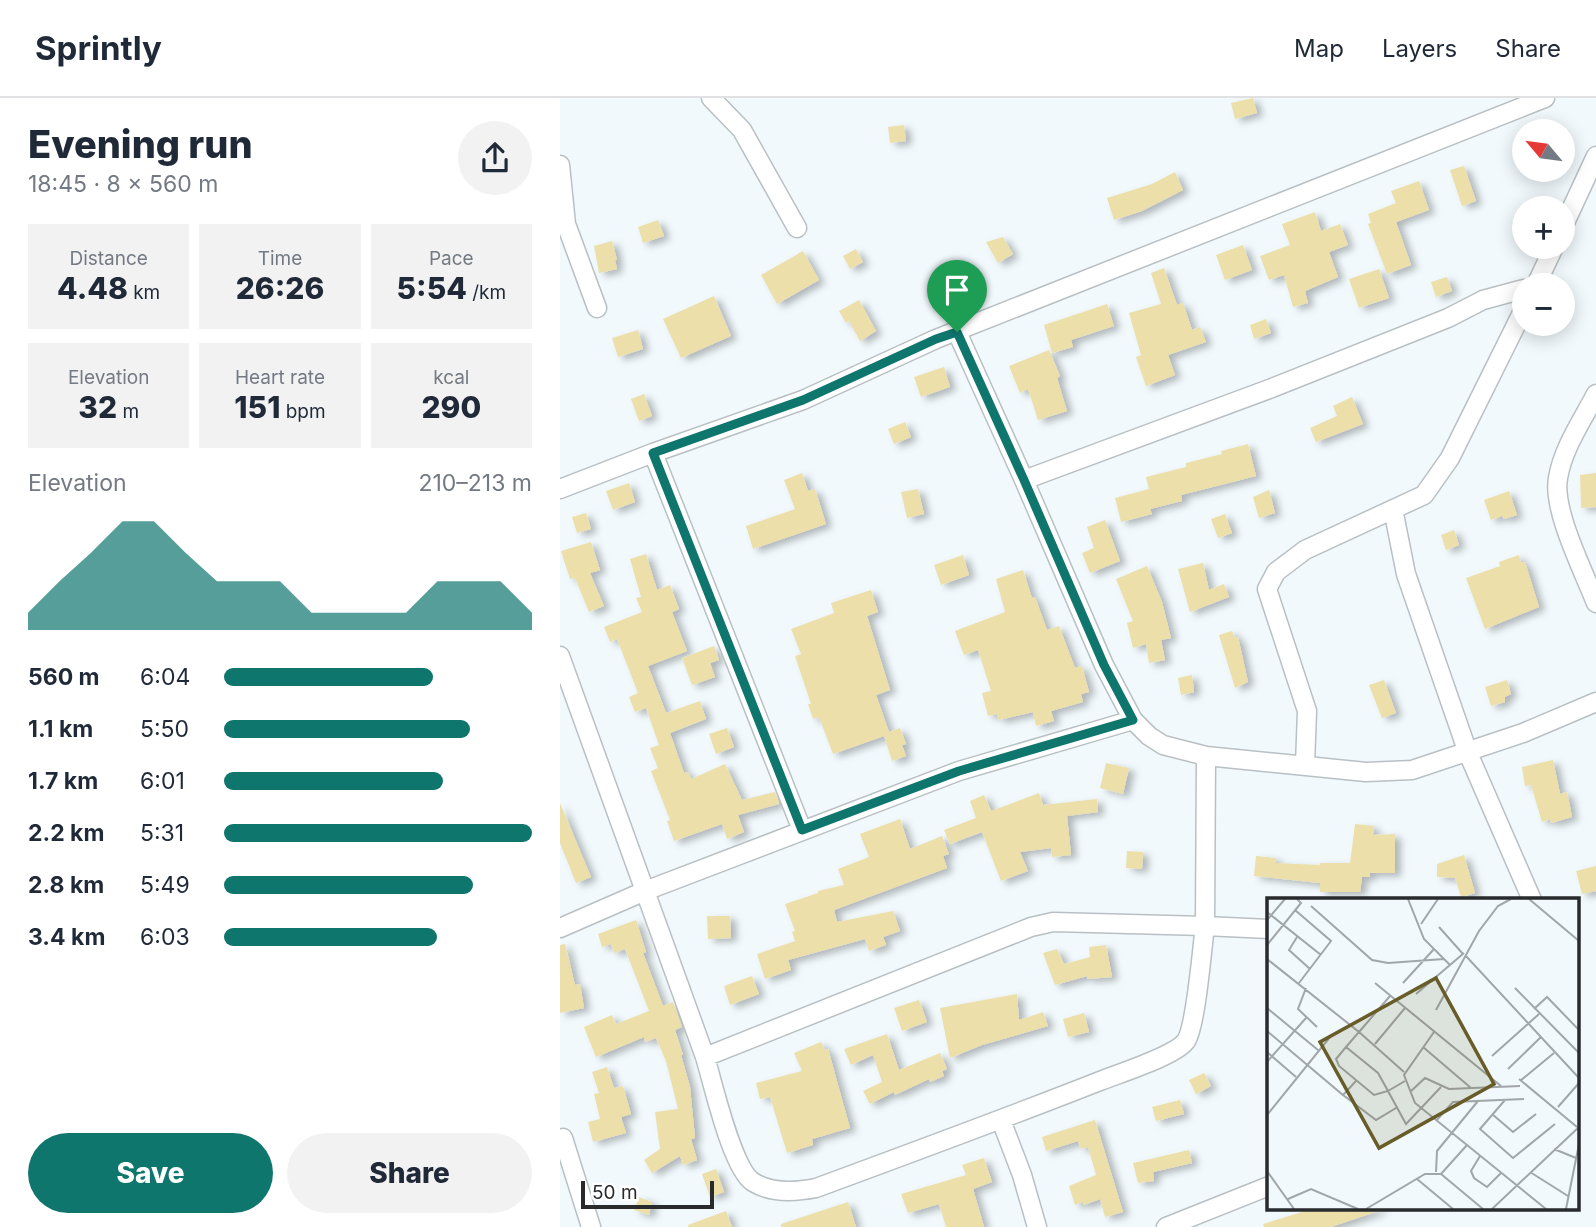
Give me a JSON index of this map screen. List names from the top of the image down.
{
  "scale_bar": "50 m",
  "north": "top left",
  "page": {
    "header": "Sprintly",
    "nav": ["Map", "Layers", "Share"],
    "heading": ["Evening run", "18:45 · 8 × 560 m"],
    "map_buttons": ["+", "−"],
    "stats": [
      ["Distance", "4.48 km"],
      ["Time", "26:26"],
      ["Pace", "5:54 /km"],
      ["Elevation", "32 m"],
      ["Heart rate", "151 bpm"],
      ["kcal", "290"]
    ],
    "chart": ["Elevation", "210–213 m"],
    "list": [
      {
        "name": "560 m",
        "note": "6:04"
      },
      {
        "name": "1.1 km",
        "note": "5:50"
      },
      {
        "name": "1.7 km",
        "note": "6:01"
      },
      {
        "name": "2.2 km",
        "note": "5:31"
      },
      {
        "name": "2.8 km",
        "note": "5:49"
      },
      {
        "name": "3.4 km",
        "note": "6:03"
      }
    ],
    "buttons": ["Save", "Share"],
    "scale": "50 m"
  }
}
